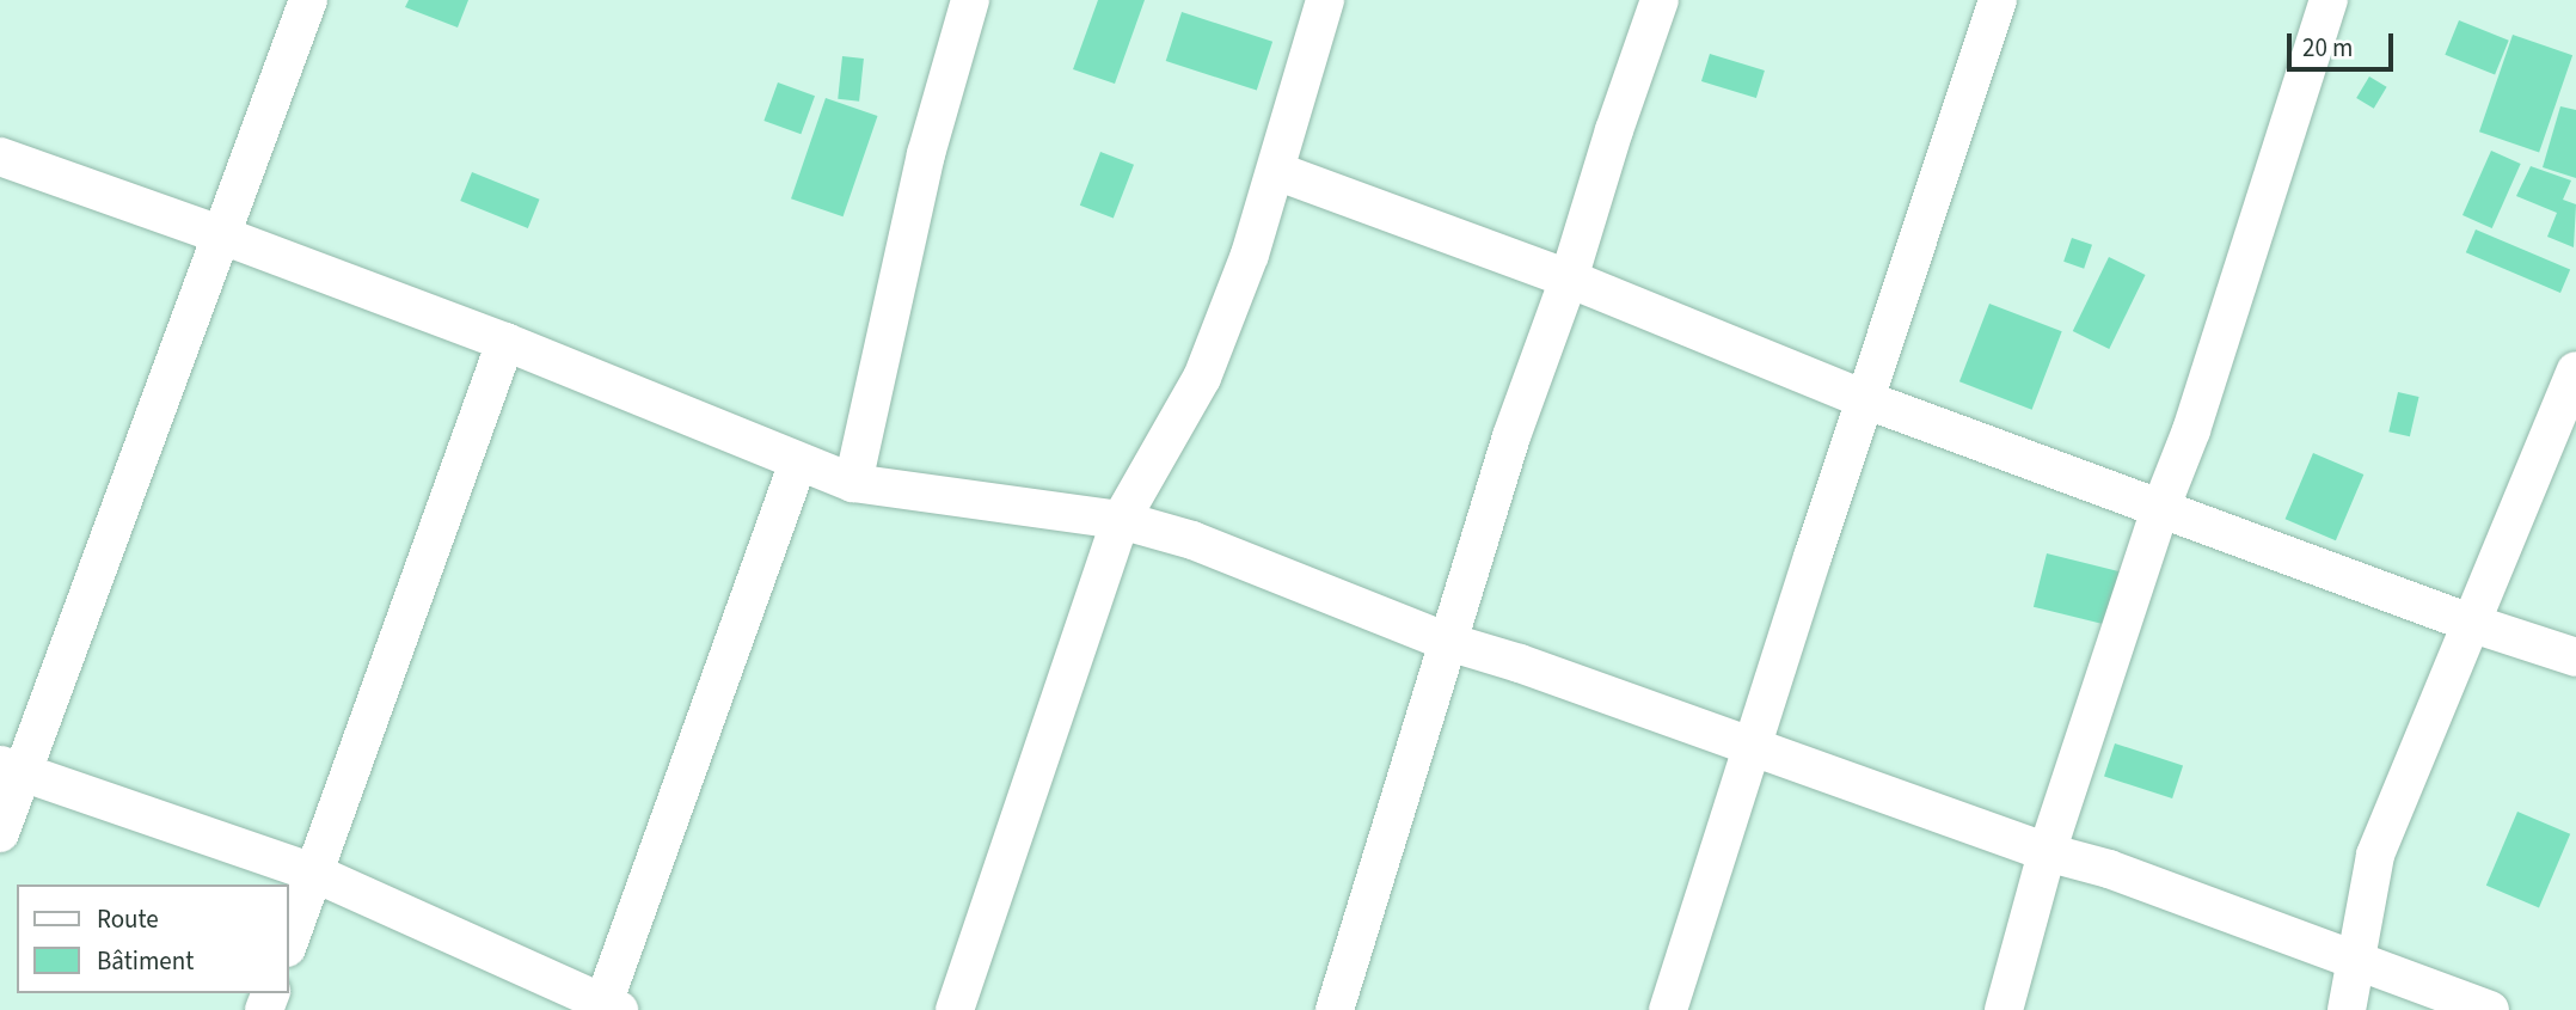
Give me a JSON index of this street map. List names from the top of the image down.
{
  "legend": ["Route", "Bâtiment"],
  "scale_bar": "20 m"
}
